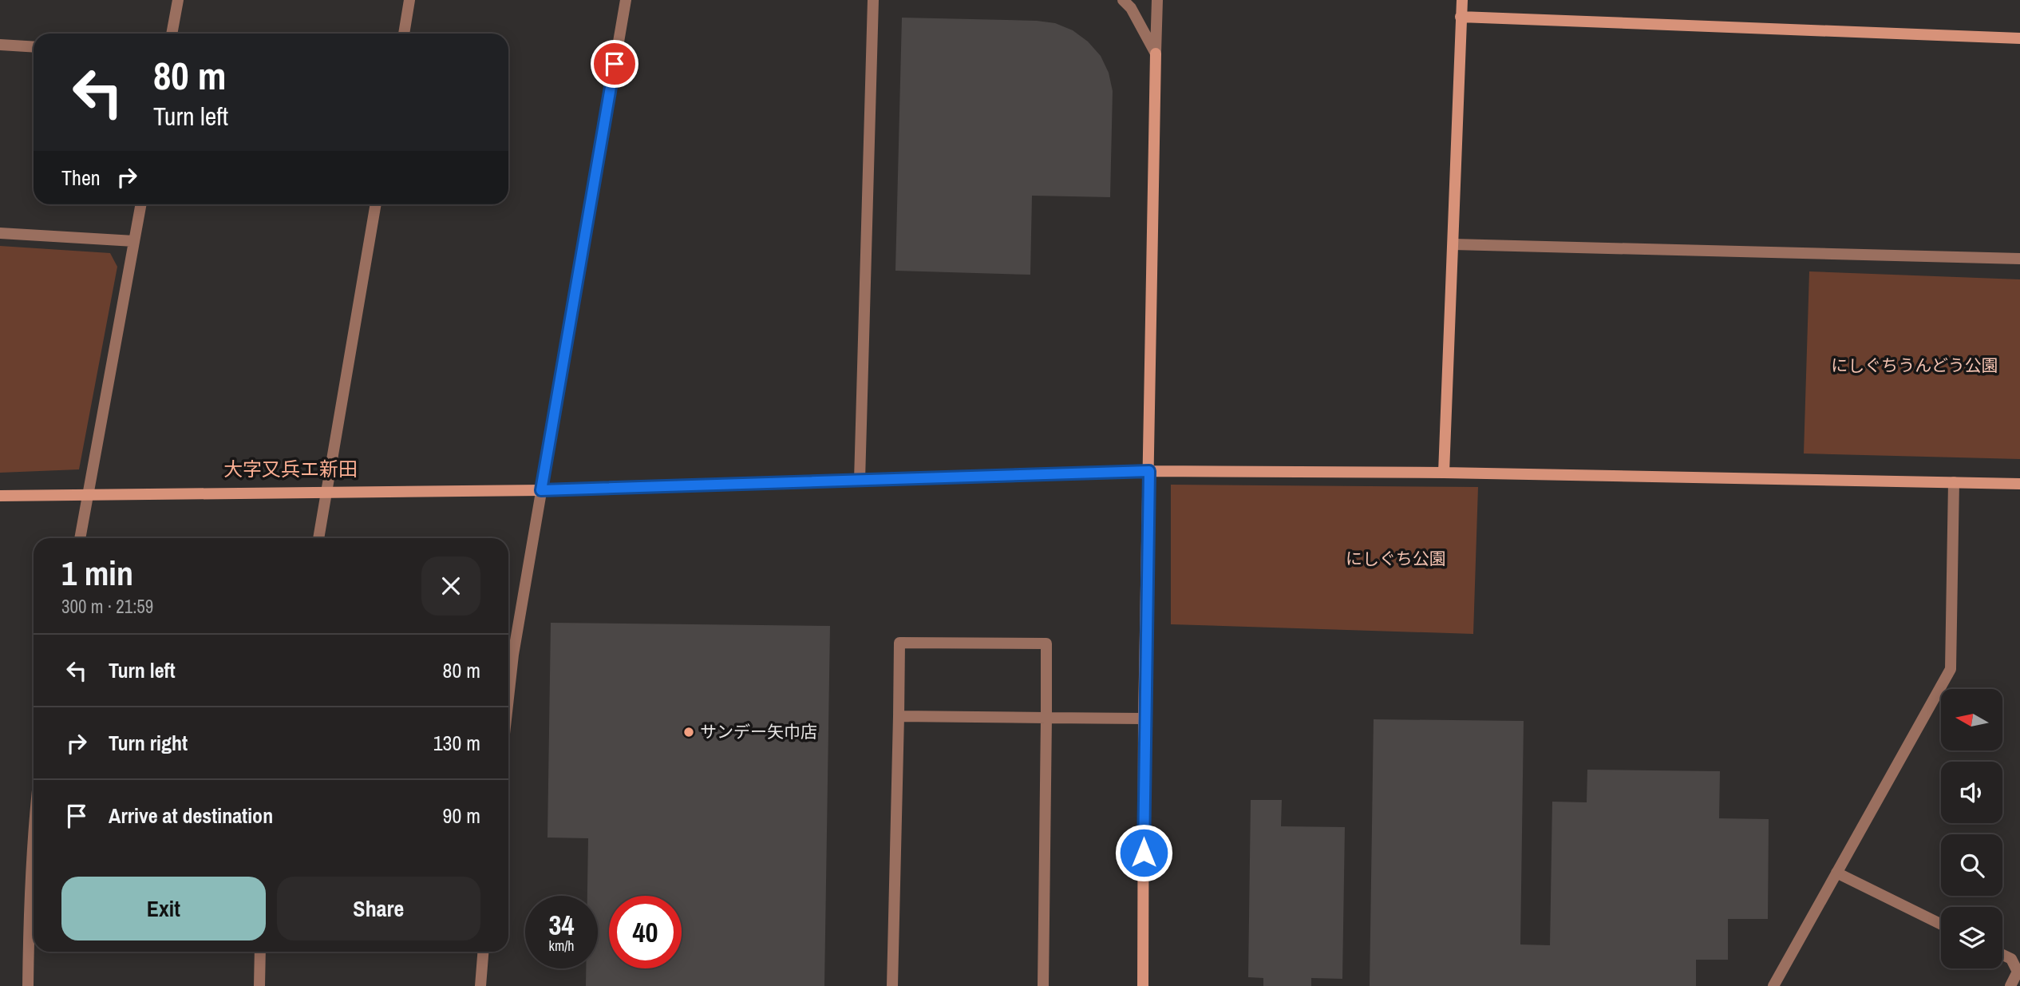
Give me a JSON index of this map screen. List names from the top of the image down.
{
  "districts": ["大字又兵エ新田"],
  "parks": ["にしぐちうんどう公園", "にしぐち公園"],
  "places": ["サンデー矢巾店"],
  "north": "left",
  "page": {
    "turn": ["80 m", "Turn left"],
    "then": "Then",
    "heading": ["1 min", "300 m · 21:59"],
    "list": [
      {
        "name": "Turn left",
        "value": "80 m"
      },
      {
        "name": "Turn right",
        "value": "130 m"
      },
      {
        "name": "Arrive at destination",
        "value": "90 m"
      }
    ],
    "buttons": ["Exit", "Share"],
    "speed": "34 km/h",
    "limit": "40"
  }
}
